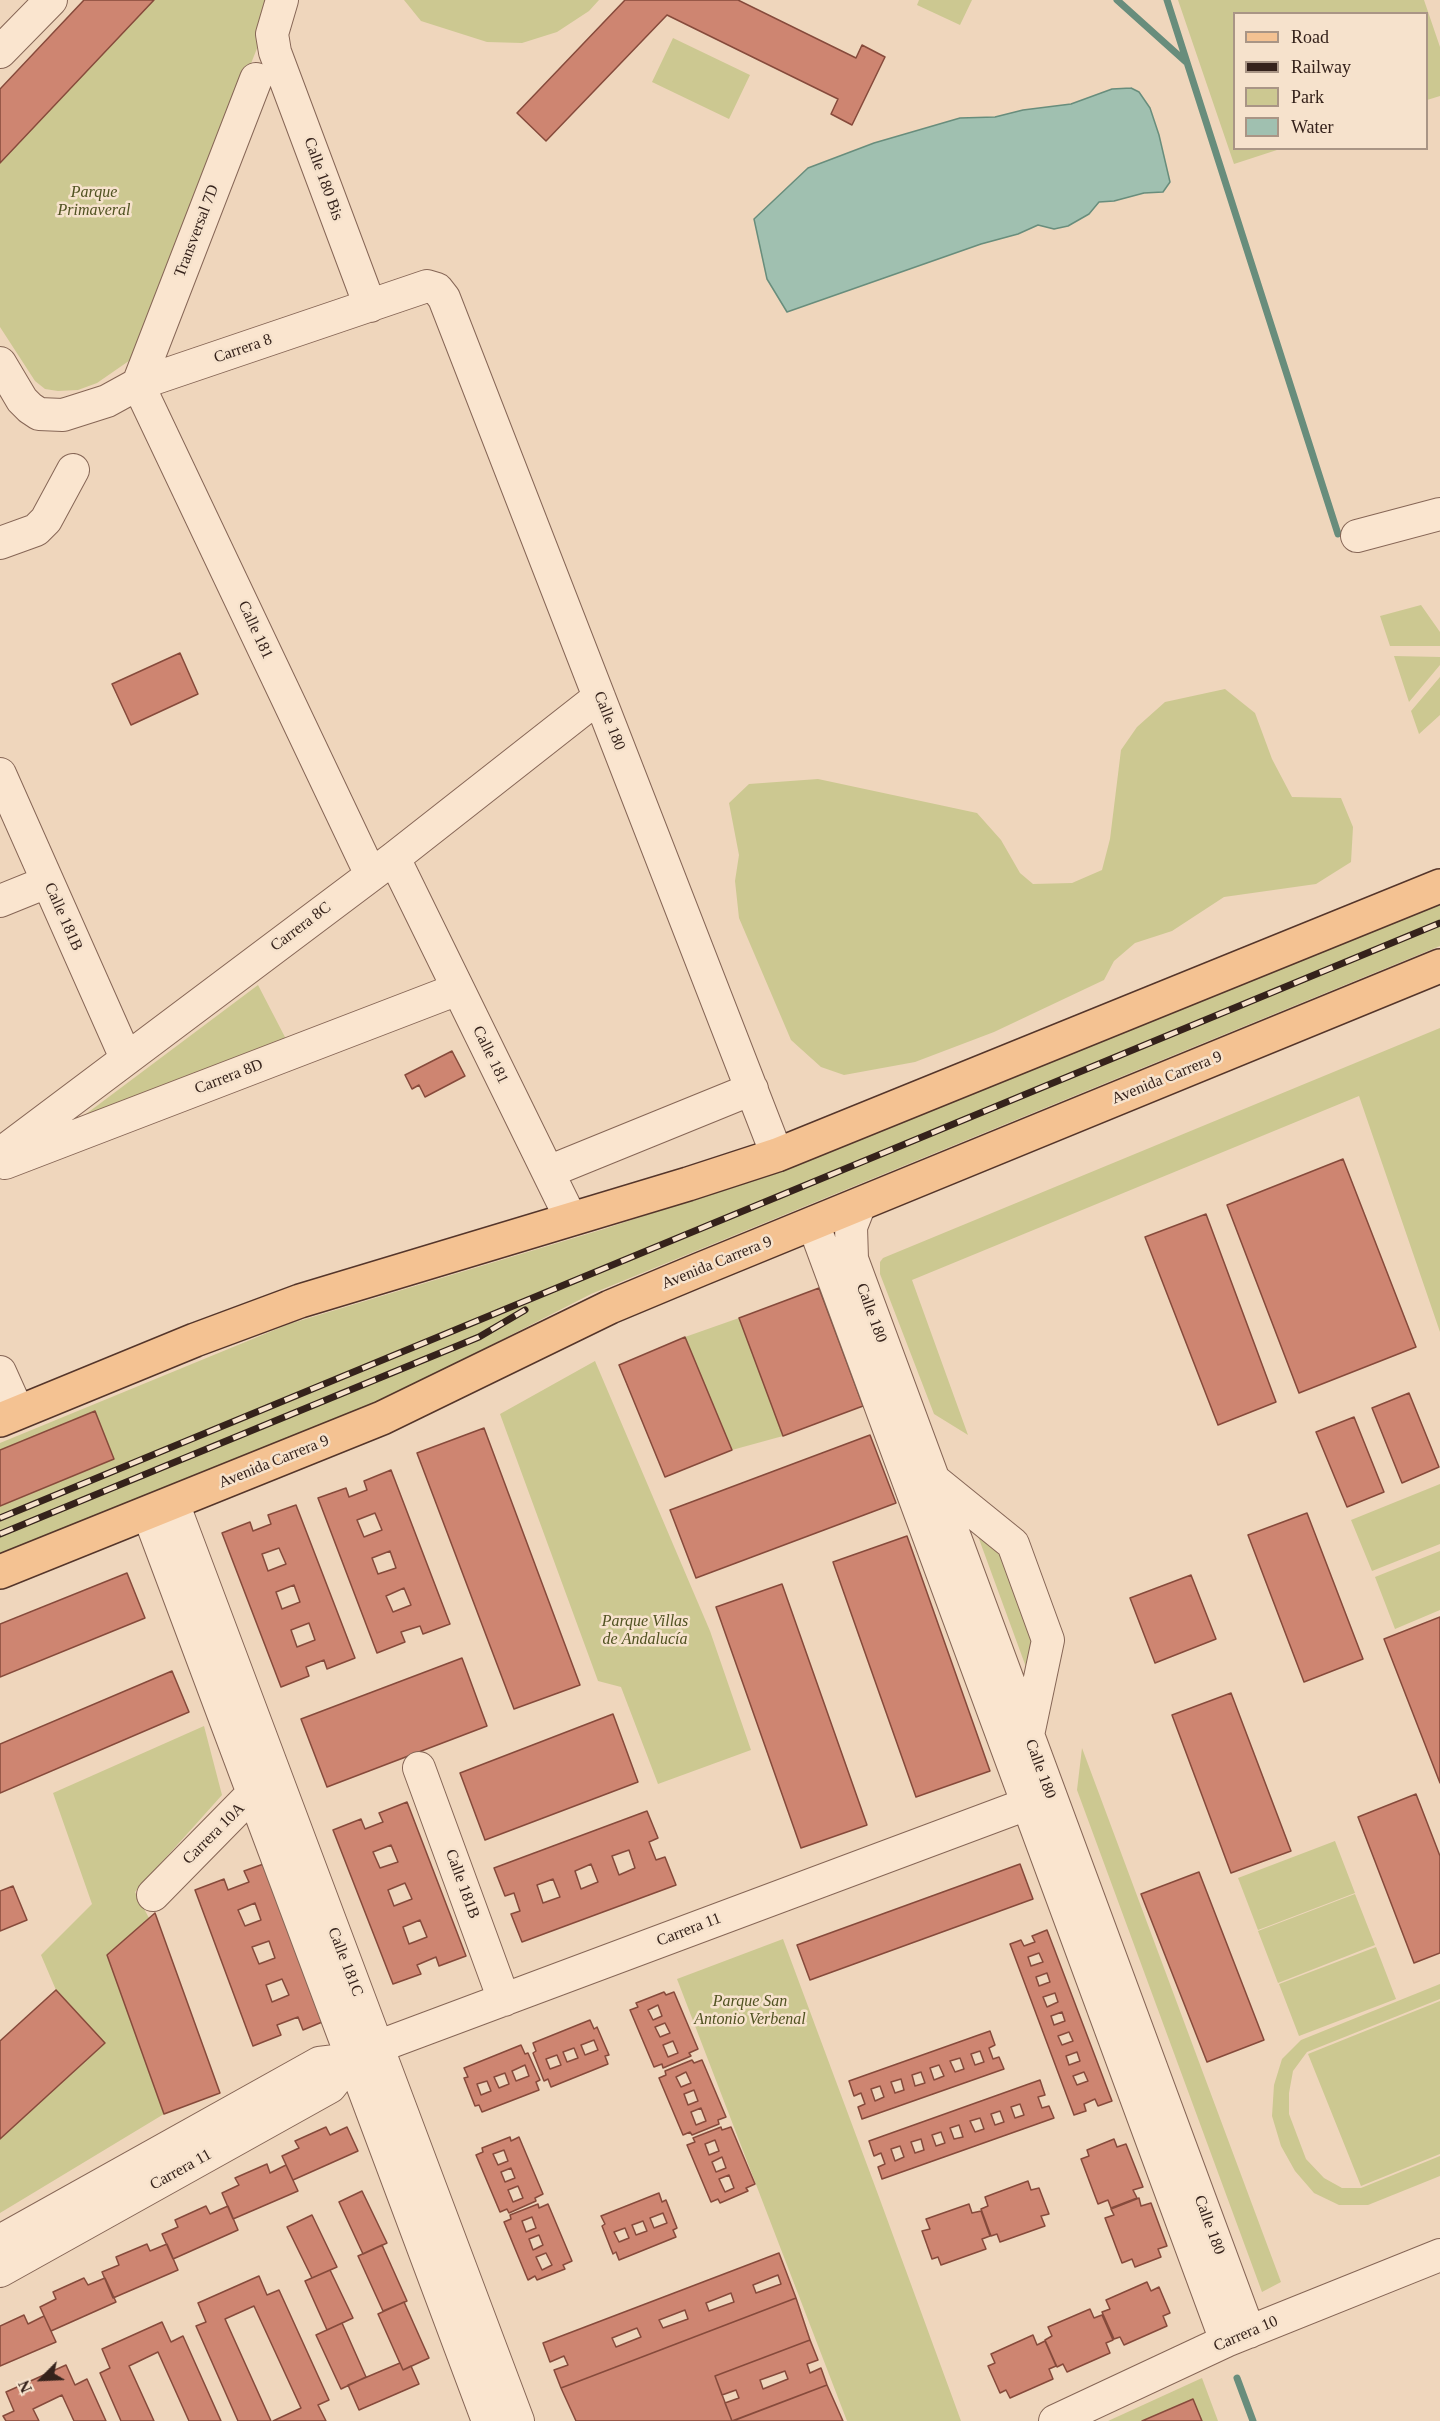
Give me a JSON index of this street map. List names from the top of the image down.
{
  "streets": {
    "main road": ["Avenida Carrera 9"],
    "street": [
      "Calle 180 Bis",
      "Transversal 7D",
      "Carrera 8",
      "Calle 181",
      "Calle 180",
      "Calle 181B",
      "Carrera 8C",
      "Carrera 8D",
      "Carrera 10A",
      "Carrera 11",
      "Calle 181C",
      "Carrera 10"
    ]
  },
  "crossings": [
    ["Calle 180 Bis", "Carrera 8"],
    ["Transversal 7D", "Carrera 8"],
    ["Transversal 7D", "Calle 181"],
    ["Carrera 8", "Calle 181"],
    ["Carrera 8", "Calle 180"],
    ["Calle 181", "Carrera 8C"],
    ["Calle 181", "Carrera 8D"],
    ["Calle 180", "Carrera 8C"],
    ["Calle 180", "Avenida Carrera 9"],
    ["Calle 180", "Carrera 11"],
    ["Calle 180", "Carrera 10"],
    ["Calle 181B", "Carrera 8C"],
    ["Calle 181B", "Carrera 11"],
    ["Avenida Carrera 9", "Calle 181C"],
    ["Carrera 10A", "Calle 181C"],
    ["Carrera 11", "Calle 181C"]
  ],
  "parks": ["Parque Primaveral", "Parque Villas de Andalucía", "Parque San Antonio Verbenal"],
  "legend": [
    "Road",
    "Railway",
    "Park",
    "Water"
  ],
  "north": "bottom left"
}
